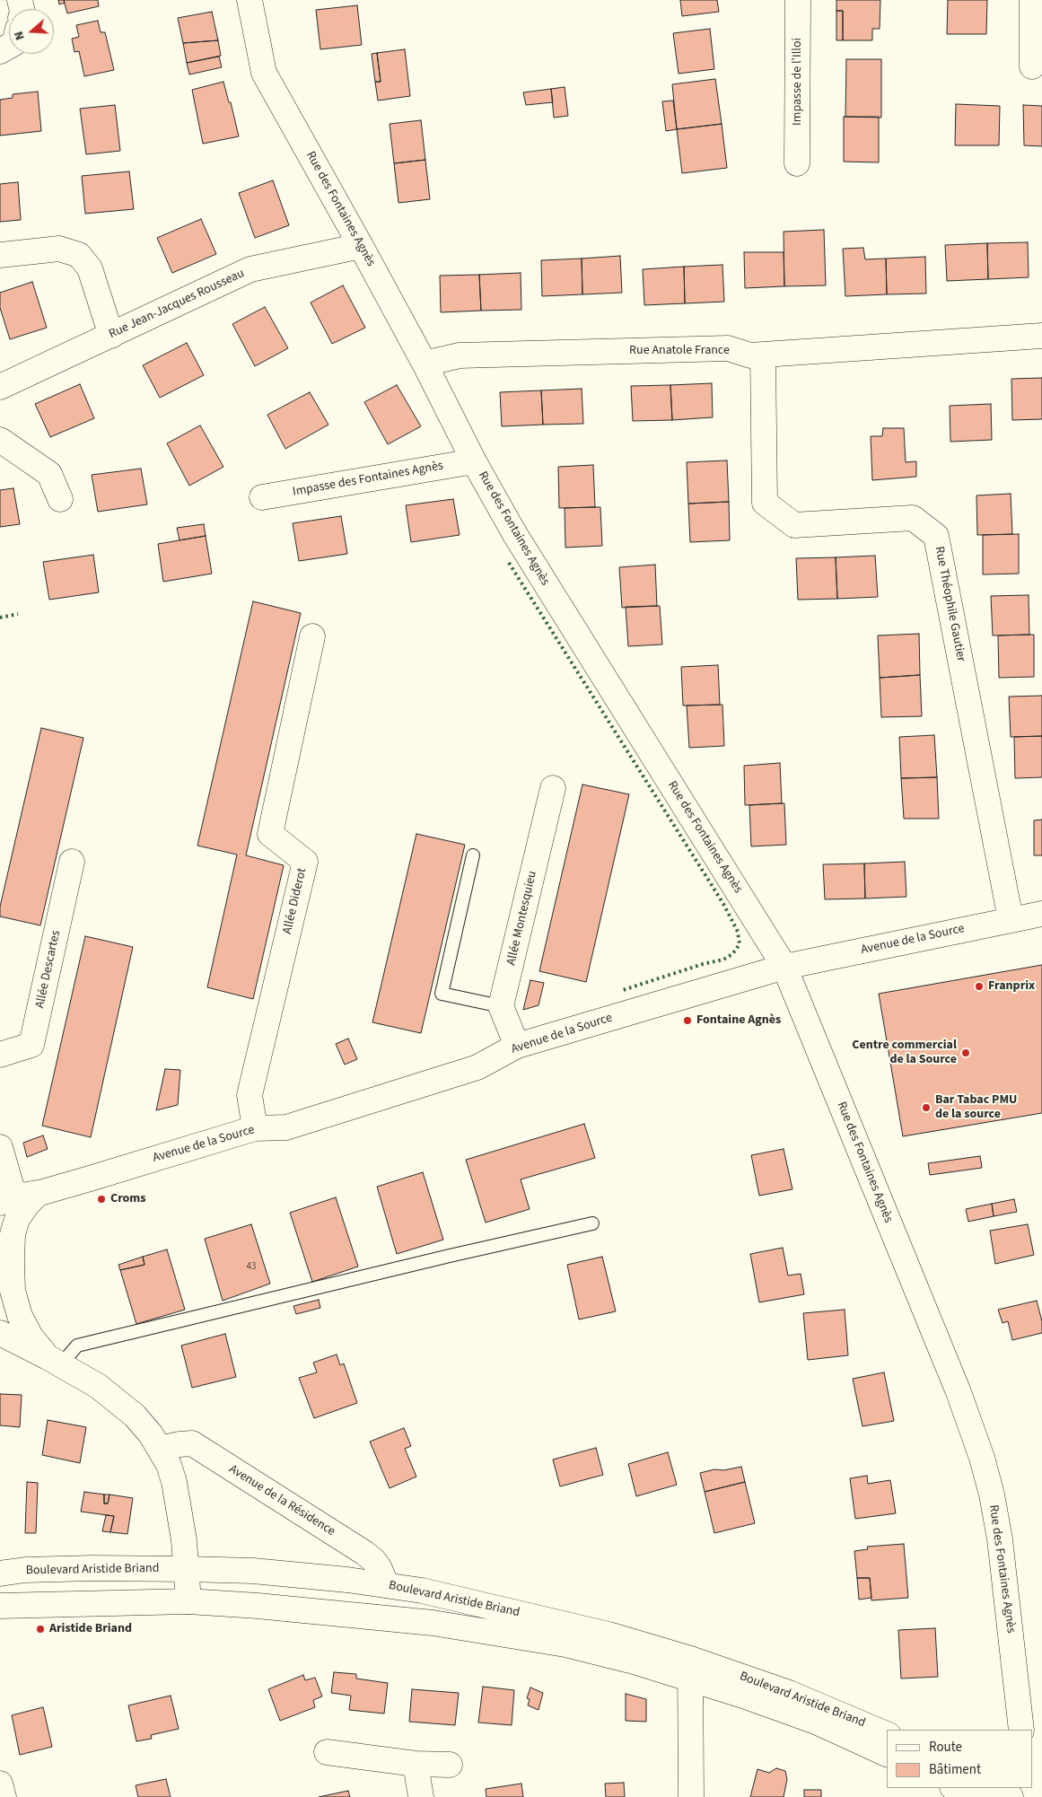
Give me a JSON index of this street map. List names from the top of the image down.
{
  "streets": {
    "street": [
      "Impasse de l'Illoi",
      "Rue des Fontaines Agnès",
      "Rue Jean-Jacques Rousseau",
      "Rue Anatole France",
      "Impasse des Fontaines Agnès",
      "Rue Théophile Gautier",
      "Allée Diderot",
      "Allée Montesquieu",
      "Avenue de la Source",
      "Allée Descartes",
      "Avenue de la Résidence",
      "Boulevard Aristide Briand"
    ]
  },
  "crossings": [
    ["Rue des Fontaines Agnès", "Rue Jean-Jacques Rousseau"],
    ["Rue des Fontaines Agnès", "Rue Anatole France"],
    ["Rue des Fontaines Agnès", "Impasse des Fontaines Agnès"],
    ["Rue des Fontaines Agnès", "Avenue de la Source"],
    ["Rue Anatole France", "Rue Théophile Gautier"],
    ["Rue Théophile Gautier", "Avenue de la Source"],
    ["Allée Diderot", "Avenue de la Source"],
    ["Avenue de la Résidence", "Boulevard Aristide Briand"]
  ],
  "places": [
    "Franprix",
    "Fontaine Agnès",
    "Centre commercial de la Source",
    "Bar Tabac PMU de la source",
    "Croms",
    "Aristide Briand"
  ],
  "house_numbers": ["43"],
  "legend": ["Route", "Bâtiment"],
  "north": "left"
}
